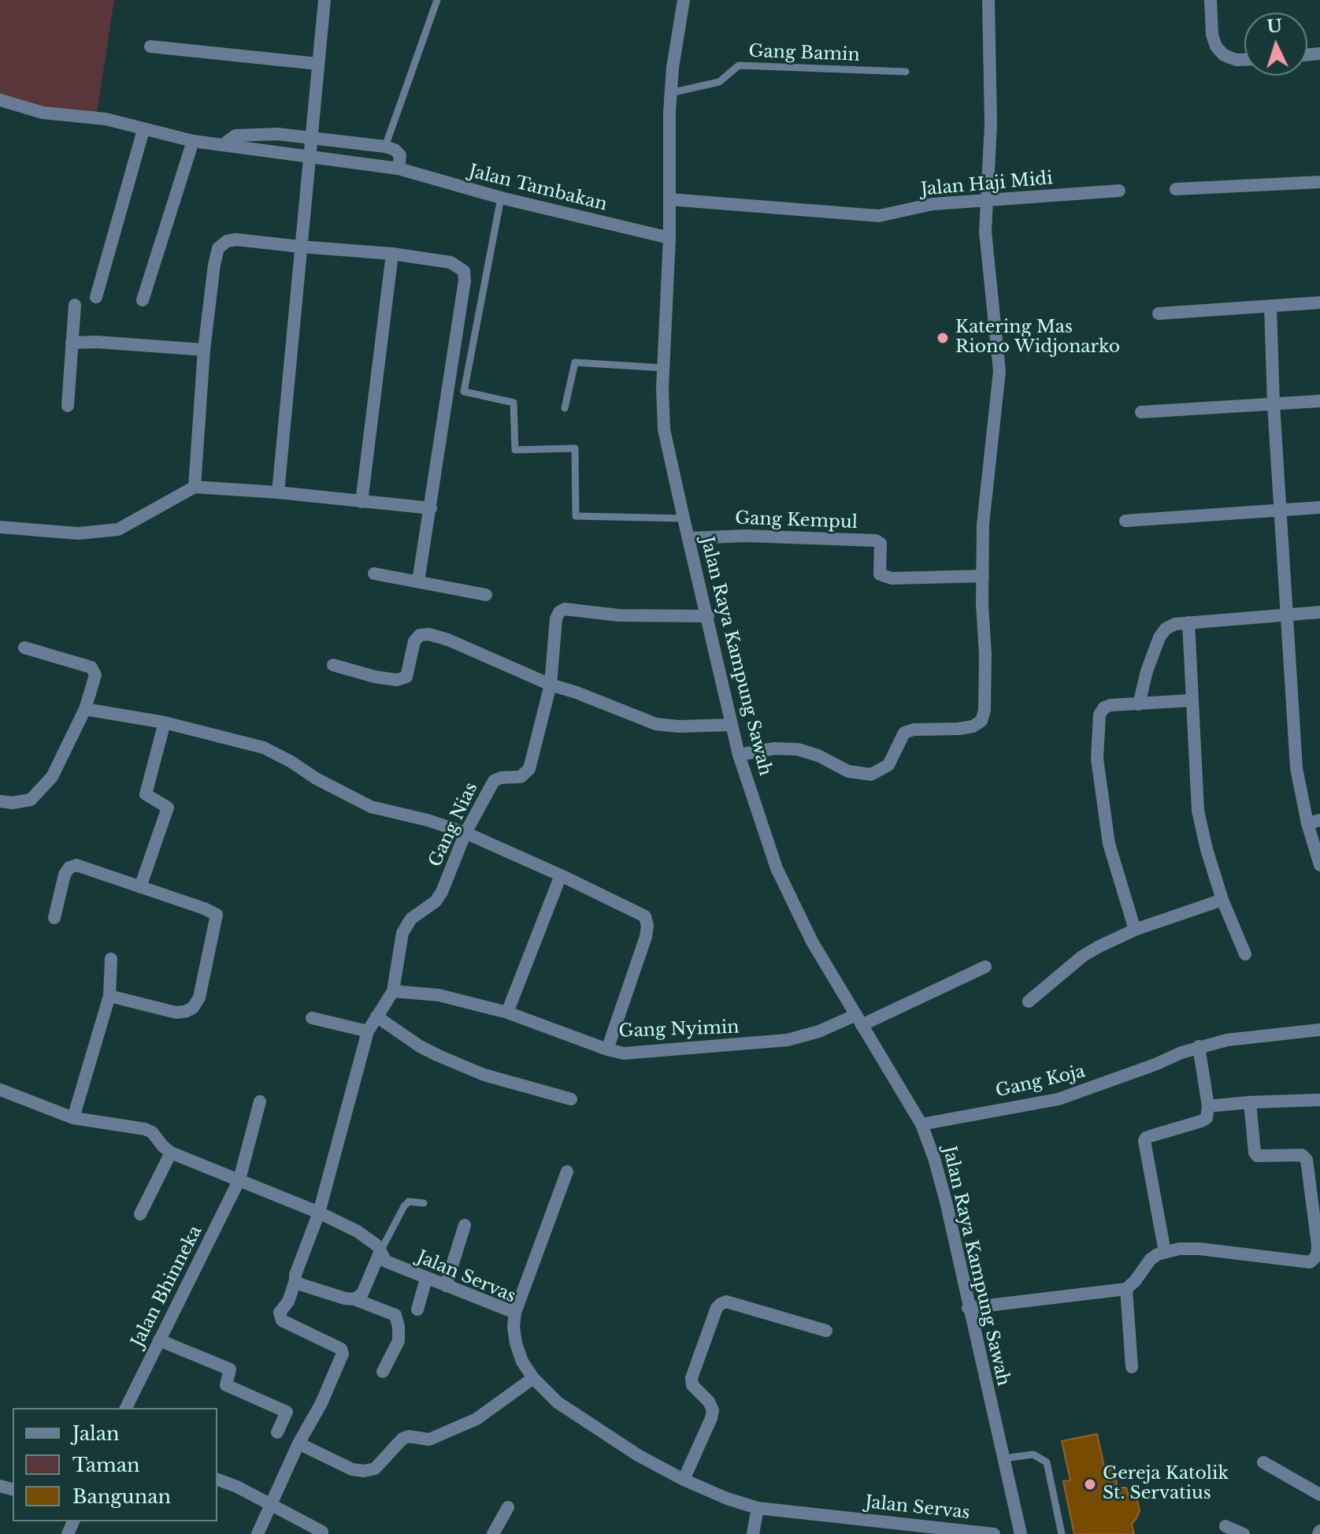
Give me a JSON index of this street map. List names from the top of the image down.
{
  "streets": {
    "street": [
      "Jalan Haji Midi",
      "Jalan Tambakan",
      "Gang Kempul",
      "Jalan Raya Kampung Sawah",
      "Gang Nias",
      "Gang Nyimin",
      "Gang Koja",
      "Jalan Servas",
      "Jalan Bhinneka"
    ],
    "lane": ["Gang Bamin"]
  },
  "crossings": [
    ["Gang Bamin", "Jalan Raya Kampung Sawah"],
    ["Jalan Haji Midi", "Jalan Raya Kampung Sawah"],
    ["Jalan Tambakan", "Jalan Raya Kampung Sawah"],
    ["Gang Kempul", "Jalan Raya Kampung Sawah"],
    ["Jalan Raya Kampung Sawah", "Gang Nyimin"],
    ["Jalan Raya Kampung Sawah", "Gang Koja"],
    ["Gang Nias", "Gang Nyimin"],
    ["Jalan Servas", "Jalan Bhinneka"]
  ],
  "places": ["Katering Mas Riono Widjonarko", "Gereja Katolik St. Servatius"],
  "legend": ["Jalan", "Taman", "Bangunan"],
  "north": "top"
}
